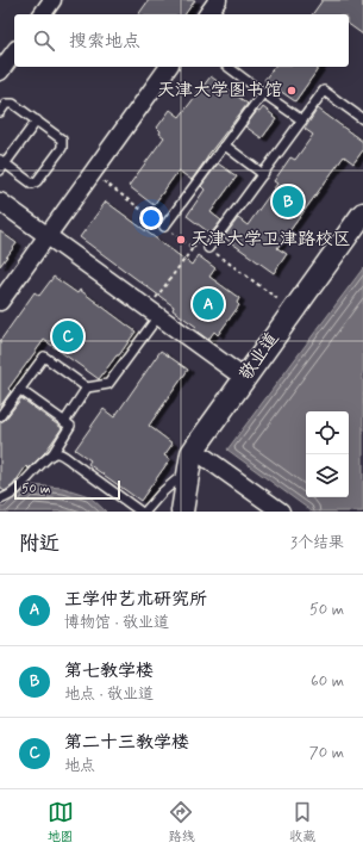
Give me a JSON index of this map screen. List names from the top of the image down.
{
  "streets": {
    "street": ["敬业道"]
  },
  "places": ["天津大学图书馆", "天津大学卫津路校区"],
  "scale_bar": "50 m",
  "page": {
    "search": "搜索地点",
    "pins": ["B", "A", "C"],
    "scale": "50 m",
    "heading": ["附近", "3个结果"],
    "list": [
      {
        "mark": "A",
        "name": "王学仲艺术研究所",
        "note": "博物馆 · 敬业道",
        "value": "50 m"
      },
      {
        "mark": "B",
        "name": "第七教学楼",
        "note": "地点 · 敬业道",
        "value": "60 m"
      },
      {
        "mark": "C",
        "name": "第二十三教学楼",
        "note": "地点",
        "value": "70 m"
      }
    ],
    "nav": ["地图", "路线", "收藏"]
  }
}
